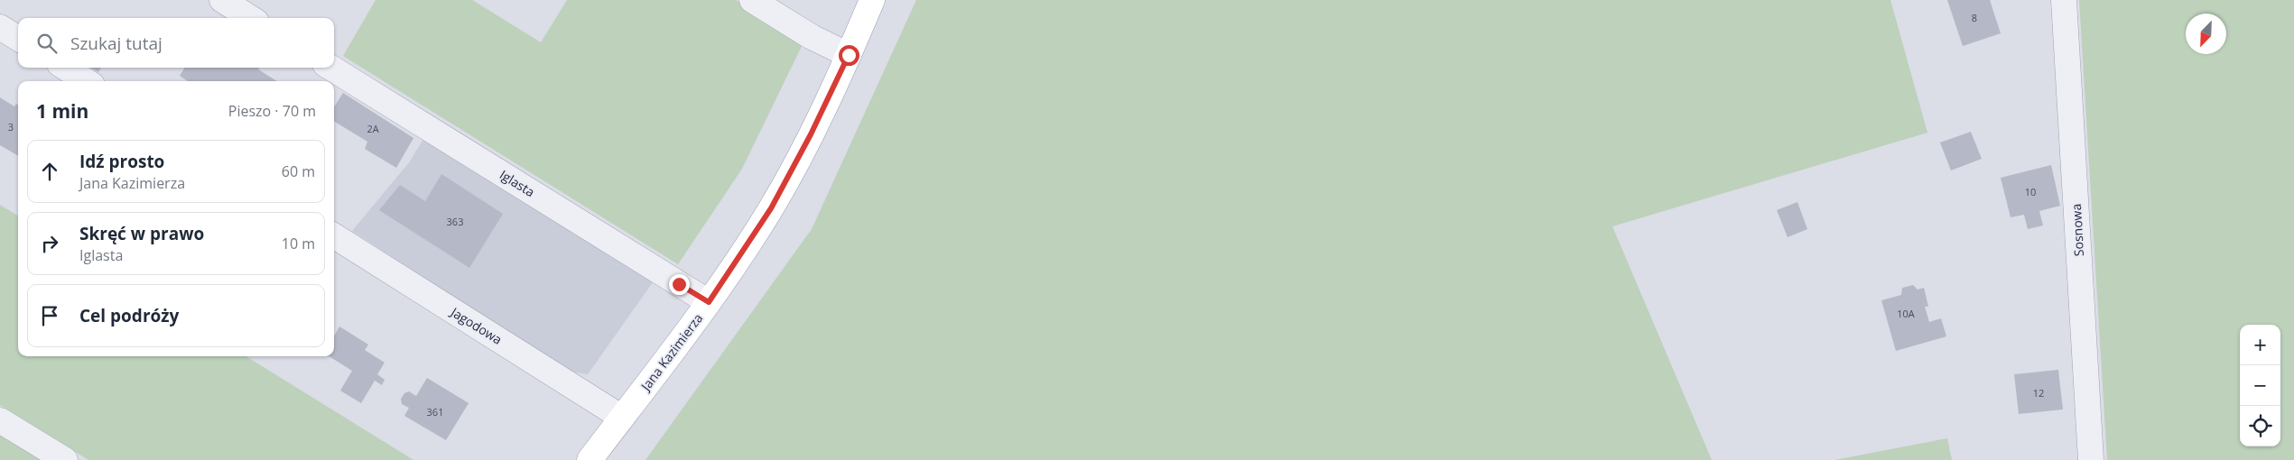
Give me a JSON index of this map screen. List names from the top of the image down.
{
  "streets": {
    "main road": ["Jana Kazimierza"],
    "street": ["Iglasta", "Sosnowa", "Jagodowa"]
  },
  "crossings": [
    ["Iglasta", "Jana Kazimierza"],
    ["Jagodowa", "Jana Kazimierza"]
  ],
  "house_numbers": [
    "8",
    "3",
    "2A",
    "10",
    "363",
    "10A",
    "12",
    "361"
  ],
  "north": "bottom left",
  "page": {
    "search": "Szukaj tutaj",
    "heading": ["1 min", "Pieszo · 70 m"],
    "list": [
      ["Idź prosto", "Jana Kazimierza", "60 m"],
      ["Skręć w prawo", "Iglasta", "10 m"],
      "Cel podróży"
    ],
    "map_buttons": ["+", "−"]
  }
}
